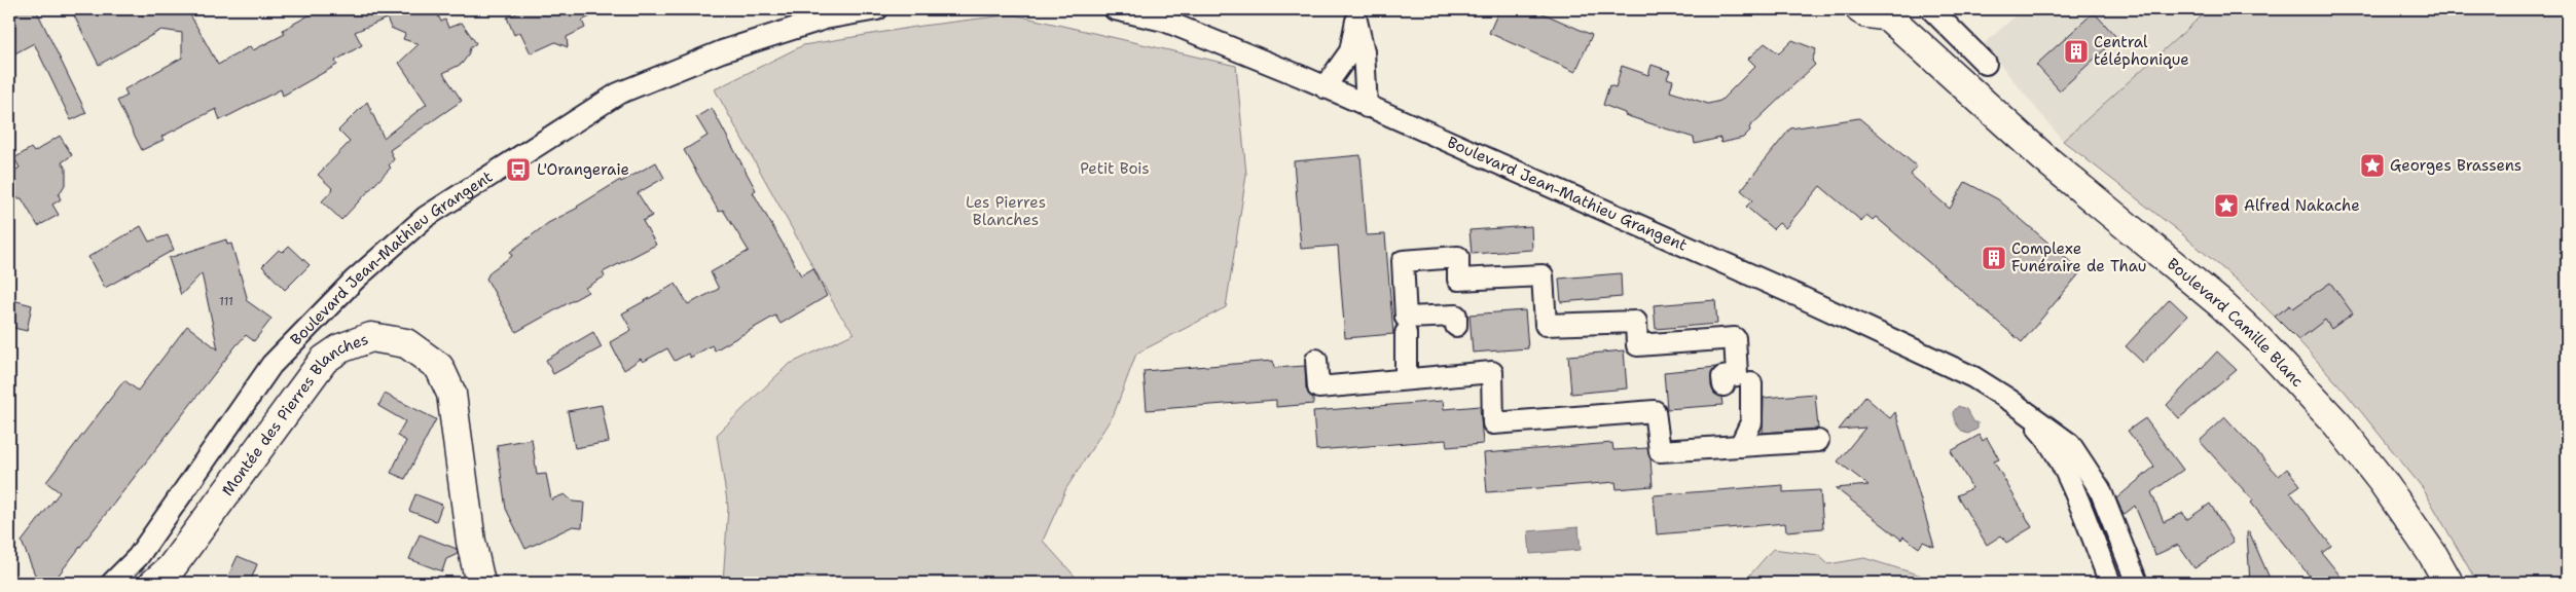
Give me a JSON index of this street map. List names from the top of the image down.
{
  "streets": {
    "main road": ["Boulevard Camille Blanc", "Montée des Pierres Blanches"],
    "street": ["Boulevard Jean-Mathieu Grangent"]
  },
  "parks": ["Petit Bois", "Les Pierres Blanches"],
  "places": {
    "building": ["Central téléphonique", "Complexe Funéraire de Thau"],
    "place": ["Georges Brassens", "Alfred Nakache"],
    "bus stop": ["L'Orangeraie"]
  },
  "house_numbers": ["111"]
}
